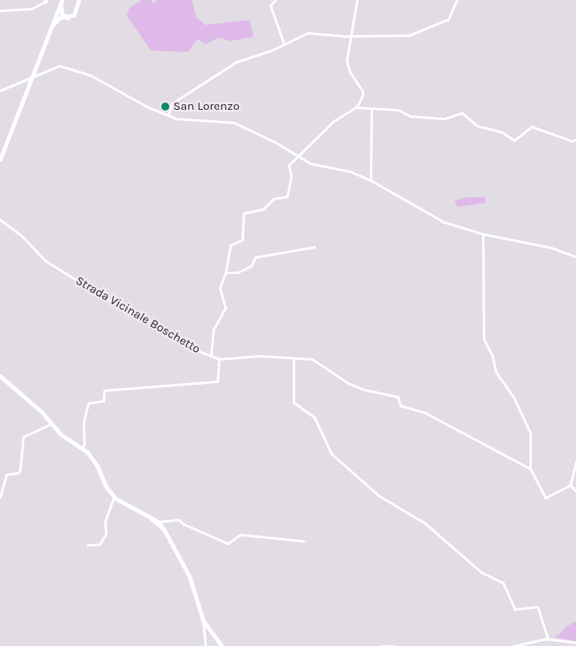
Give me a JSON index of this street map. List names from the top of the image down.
{
  "streets": {
    "street": ["Strada Vicinale Boschetto"]
  },
  "places": ["San Lorenzo"]
}
